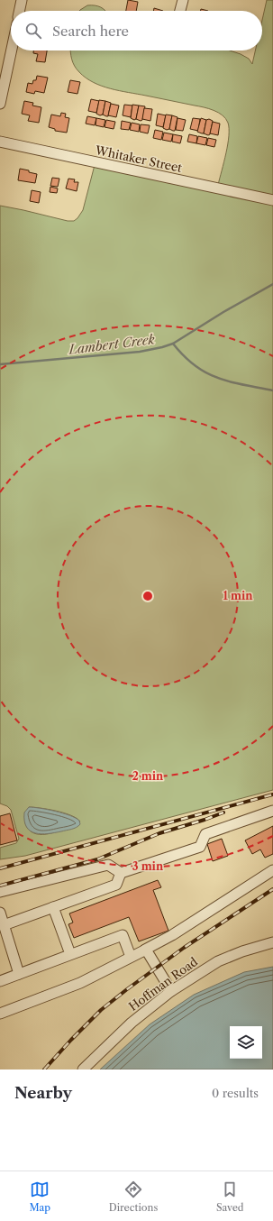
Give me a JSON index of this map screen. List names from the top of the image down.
{
  "streets": {
    "street": ["Whitaker Street", "Hoffman Road"]
  },
  "water": ["Lambert Creek"],
  "page": {
    "search": "Search here",
    "heading": ["Nearby", "0 results"],
    "nav": ["Map", "Directions", "Saved"]
  },
  "rings": ["1 min", "2 min", "3 min"]
}
